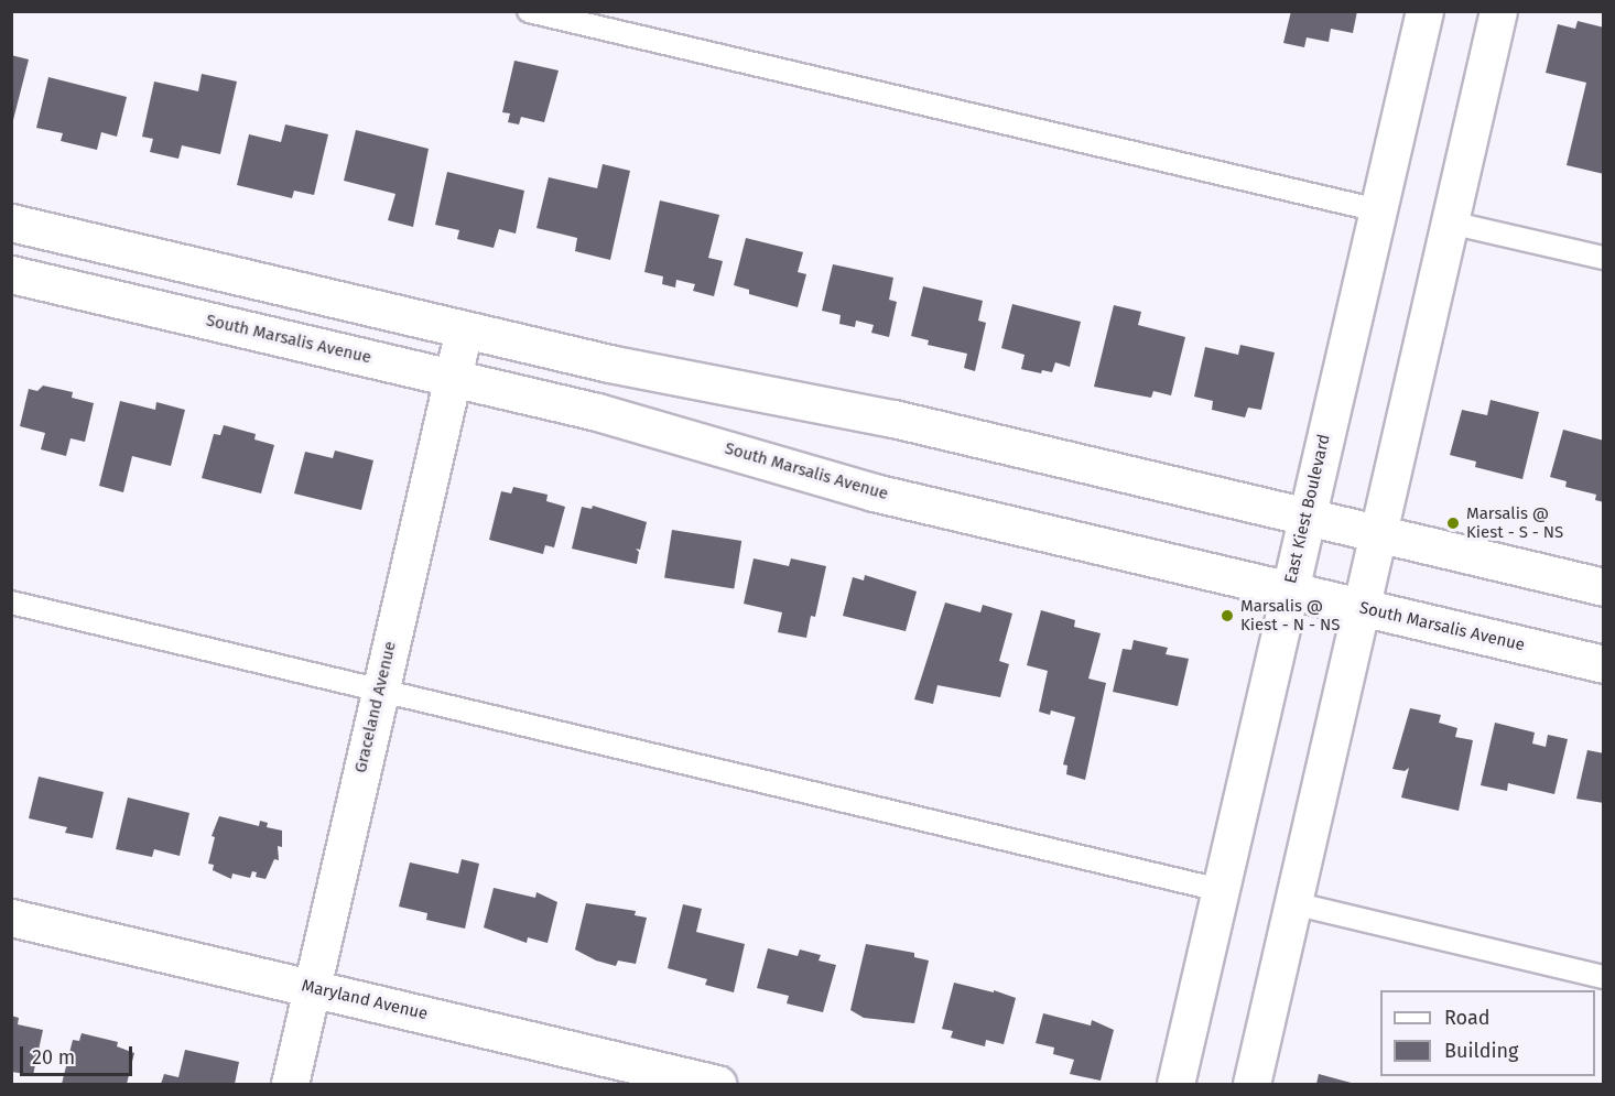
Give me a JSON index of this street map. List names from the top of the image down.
{
  "streets": {
    "main road": [
      "South Marsalis Avenue",
      "East Kiest Boulevard",
      "Graceland Avenue",
      "Maryland Avenue"
    ]
  },
  "crossings": [
    ["South Marsalis Avenue", "East Kiest Boulevard"],
    ["South Marsalis Avenue", "Graceland Avenue"],
    ["Graceland Avenue", "Maryland Avenue"]
  ],
  "places": ["Marsalis @ Kiest - S - NS", "Marsalis @ Kiest - N - NS"],
  "legend": ["Road", "Building"],
  "scale_bar": "20 m"
}
